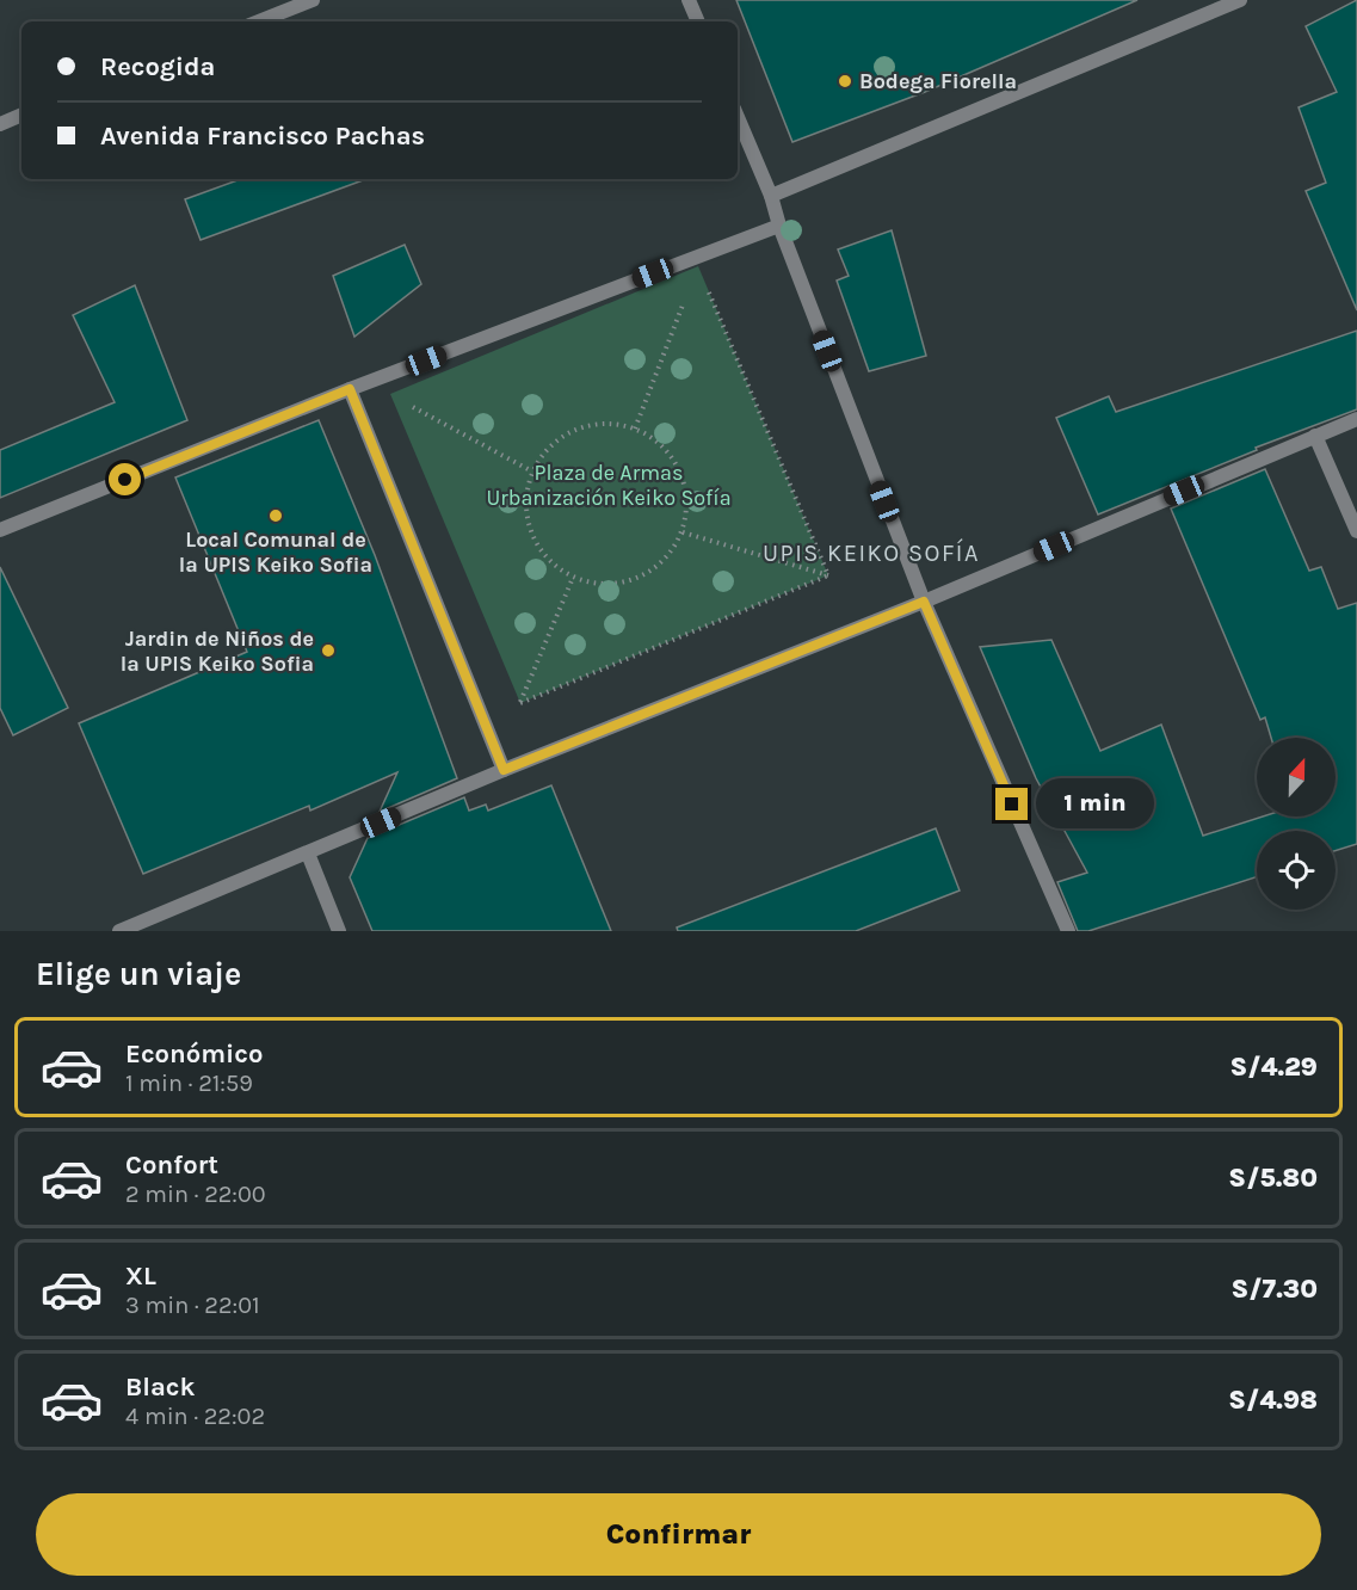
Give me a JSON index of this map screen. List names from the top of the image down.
{
  "districts": ["UPIS KEIKO SOFÍA"],
  "parks": ["Plaza de Armas Urbanización Keiko Sofía"],
  "places": ["Bodega Fiorella", "Local Comunal de la UPIS Keiko Sofia", "Jardin de Niños de la UPIS Keiko Sofia"],
  "north": "top",
  "page": {
    "banner": ["Recogida", "Avenida Francisco Pachas"],
    "bubble": "1 min",
    "heading": "Elige un viaje",
    "list": [
      {
        "name": "Económico",
        "note": "1 min · 21:59",
        "value": "S/4.29"
      },
      {
        "name": "Confort",
        "note": "2 min · 22:00",
        "value": "S/5.80"
      },
      {
        "name": "XL",
        "note": "3 min · 22:01",
        "value": "S/7.30"
      },
      {
        "name": "Black",
        "note": "4 min · 22:02",
        "value": "S/4.98"
      }
    ],
    "buttons": "Confirmar"
  }
}
